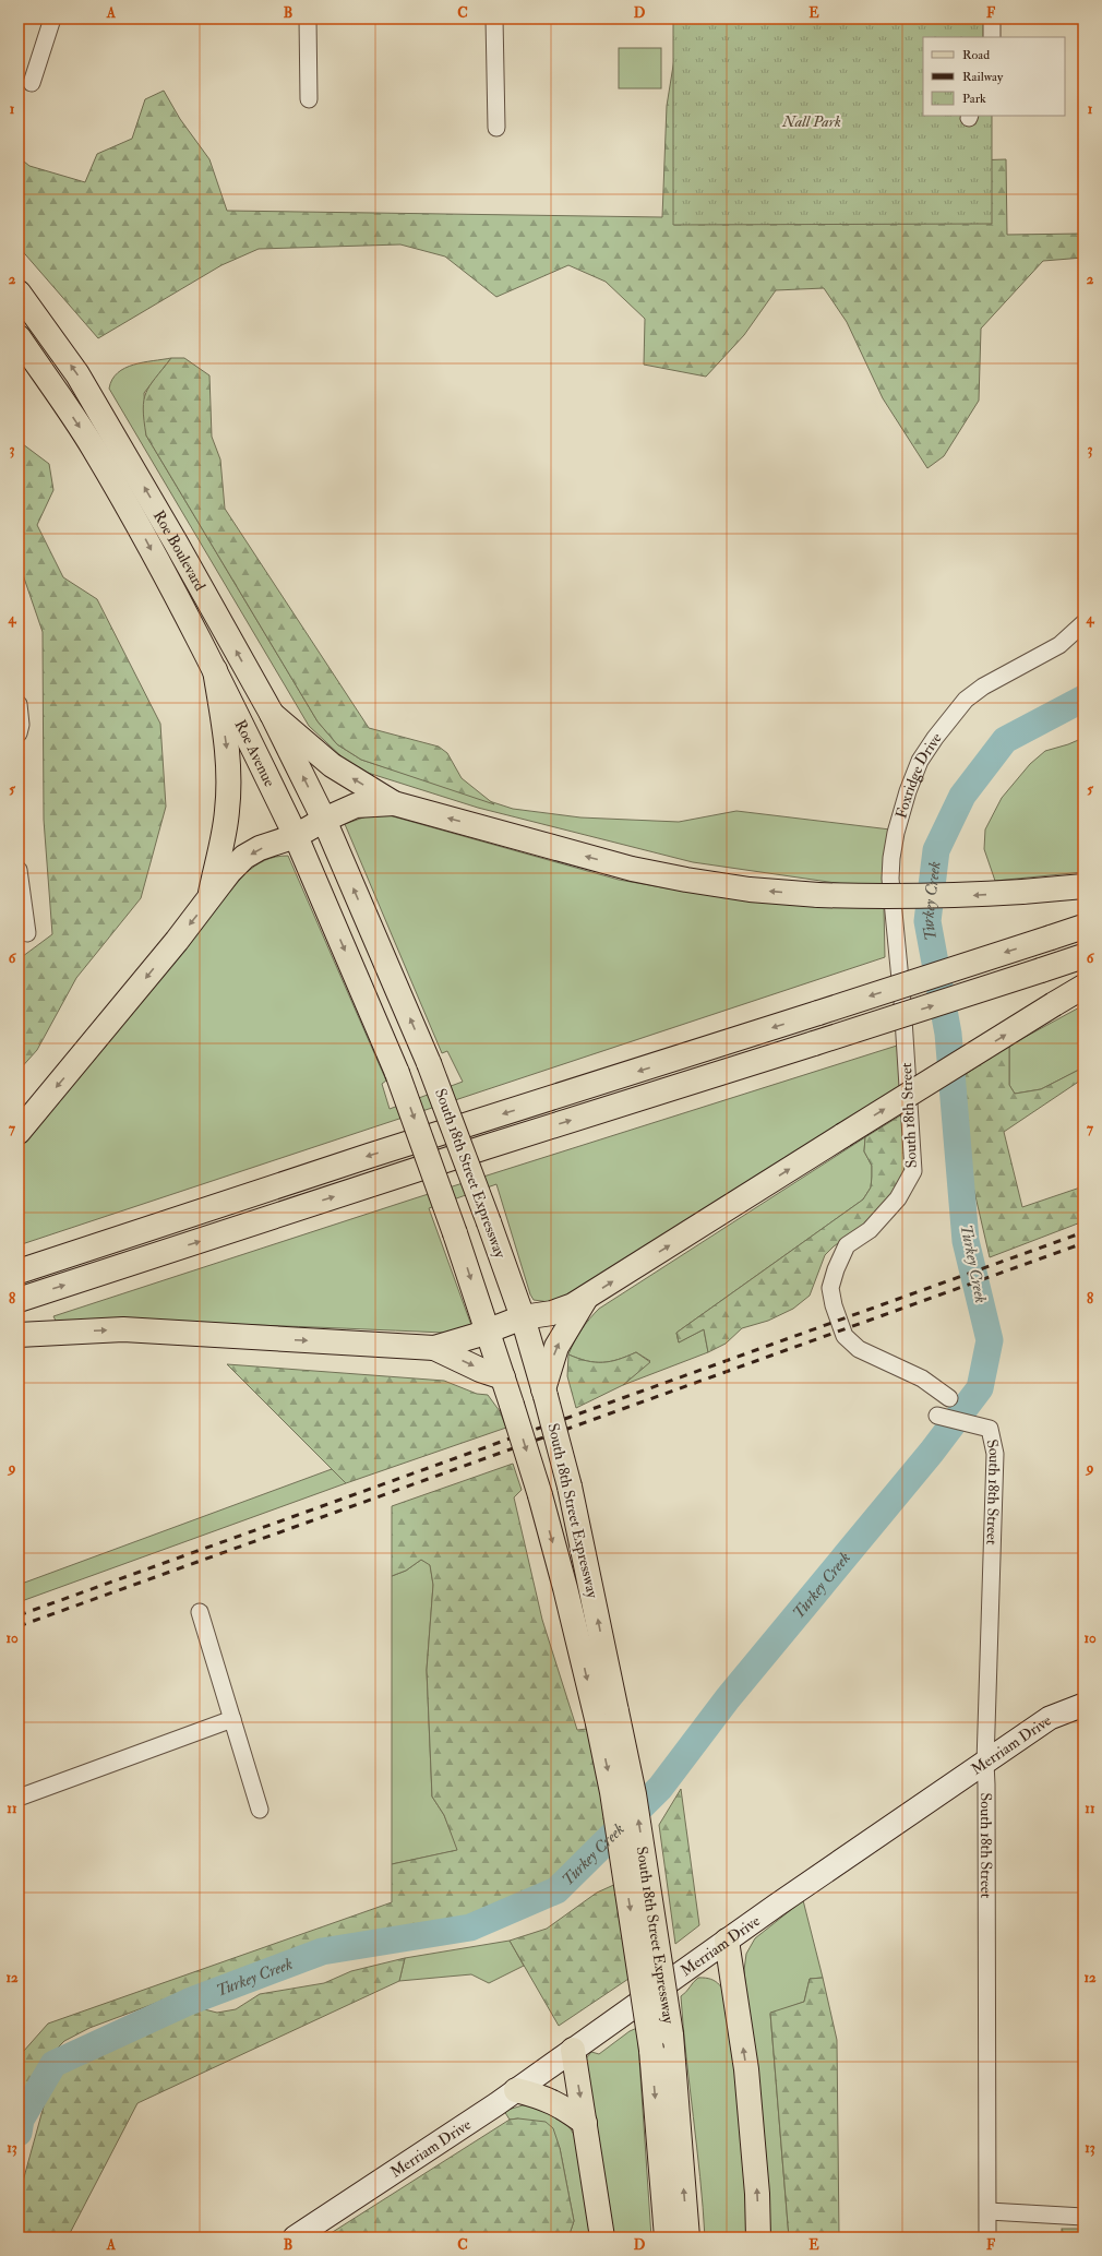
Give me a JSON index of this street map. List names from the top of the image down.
{
  "streets": {
    "main road": [
      "Roe Boulevard",
      "Roe Avenue",
      "South 18th Street Expressway",
      "Merriam Drive"
    ],
    "street": ["Foxridge Drive", "South 18th Street"]
  },
  "crossings": [
    ["Roe Boulevard", "Roe Avenue"],
    ["Roe Boulevard", "South 18th Street Expressway"],
    ["Roe Avenue", "South 18th Street Expressway"],
    ["Foxridge Drive", "South 18th Street"],
    ["South 18th Street", "Merriam Drive"]
  ],
  "water": ["Turkey Creek"],
  "parks": ["Nall Park"],
  "legend": ["Road", "Railway", "Park"],
  "grid": {
    "columns": [
      "A",
      "B",
      "C",
      "D",
      "E",
      "F"
    ],
    "rows": [
      "1",
      "2",
      "3",
      "4",
      "5",
      "6",
      "7",
      "8",
      "9",
      "10",
      "11",
      "12",
      "13"
    ]
  }
}
